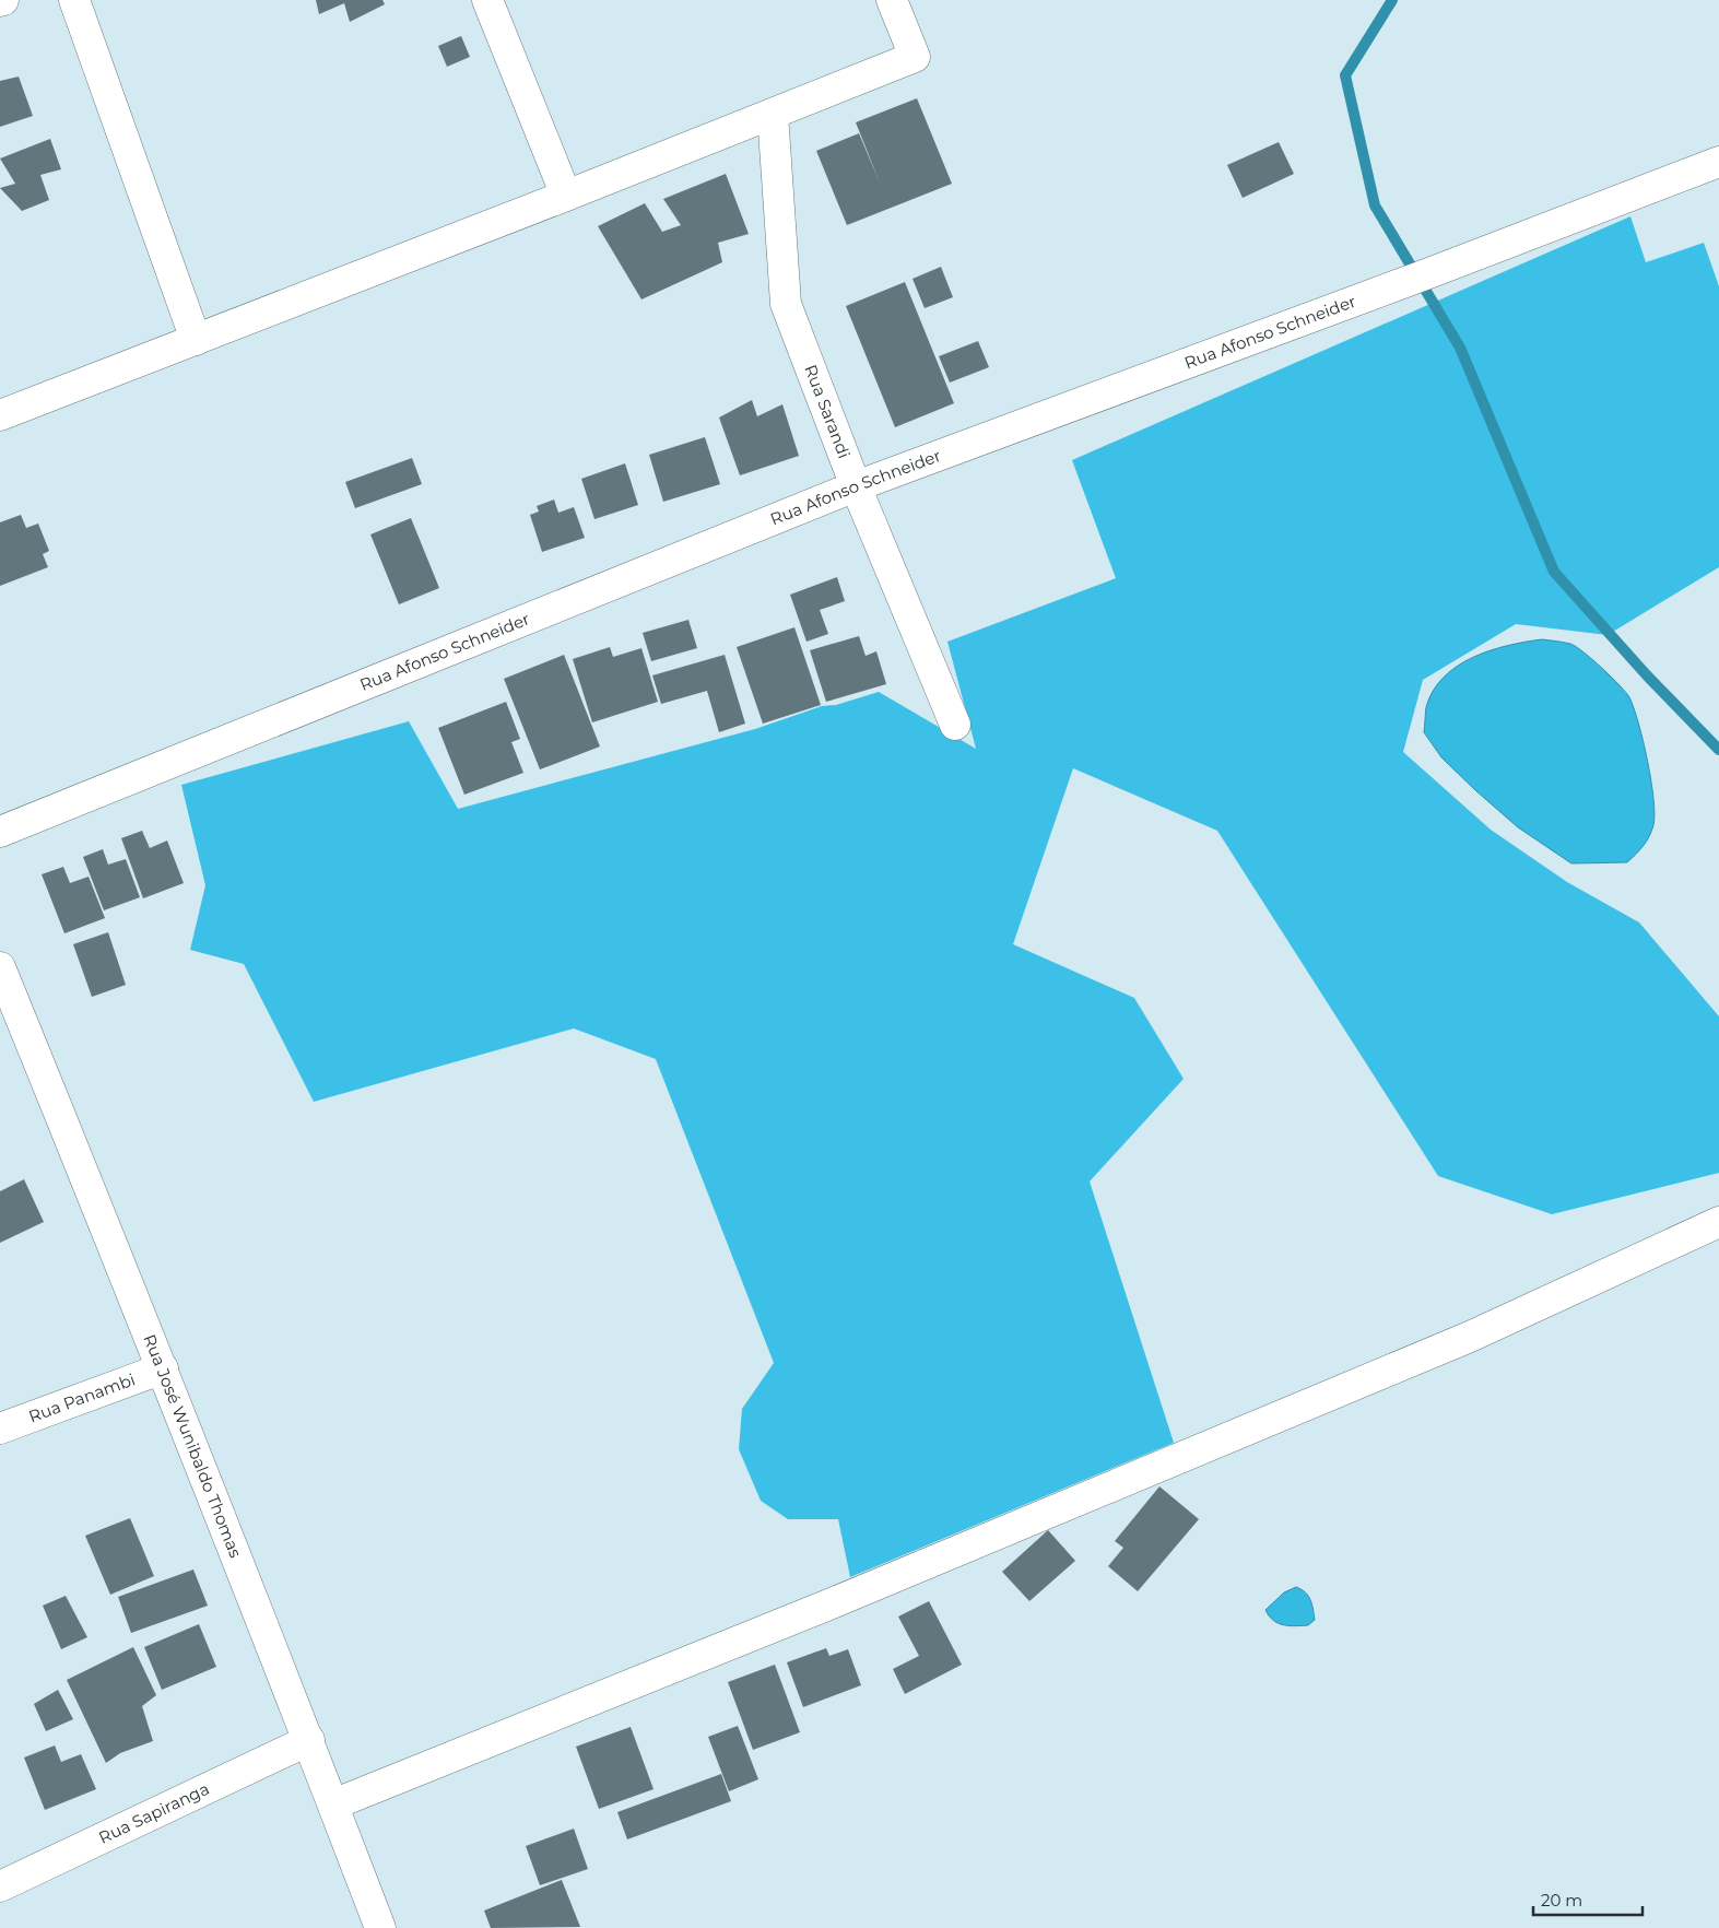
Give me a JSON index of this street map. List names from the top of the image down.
{
  "streets": {
    "street": [
      "Rua Afonso Schneider",
      "Rua Sarandi",
      "Rua Panambi",
      "Rua José Wunibaldo Thomas",
      "Rua Sapiranga"
    ]
  },
  "crossings": [
    ["Rua Afonso Schneider", "Rua Sarandi"],
    ["Rua Panambi", "Rua José Wunibaldo Thomas"],
    ["Rua José Wunibaldo Thomas", "Rua Sapiranga"]
  ],
  "scale_bar": "20 m"
}
